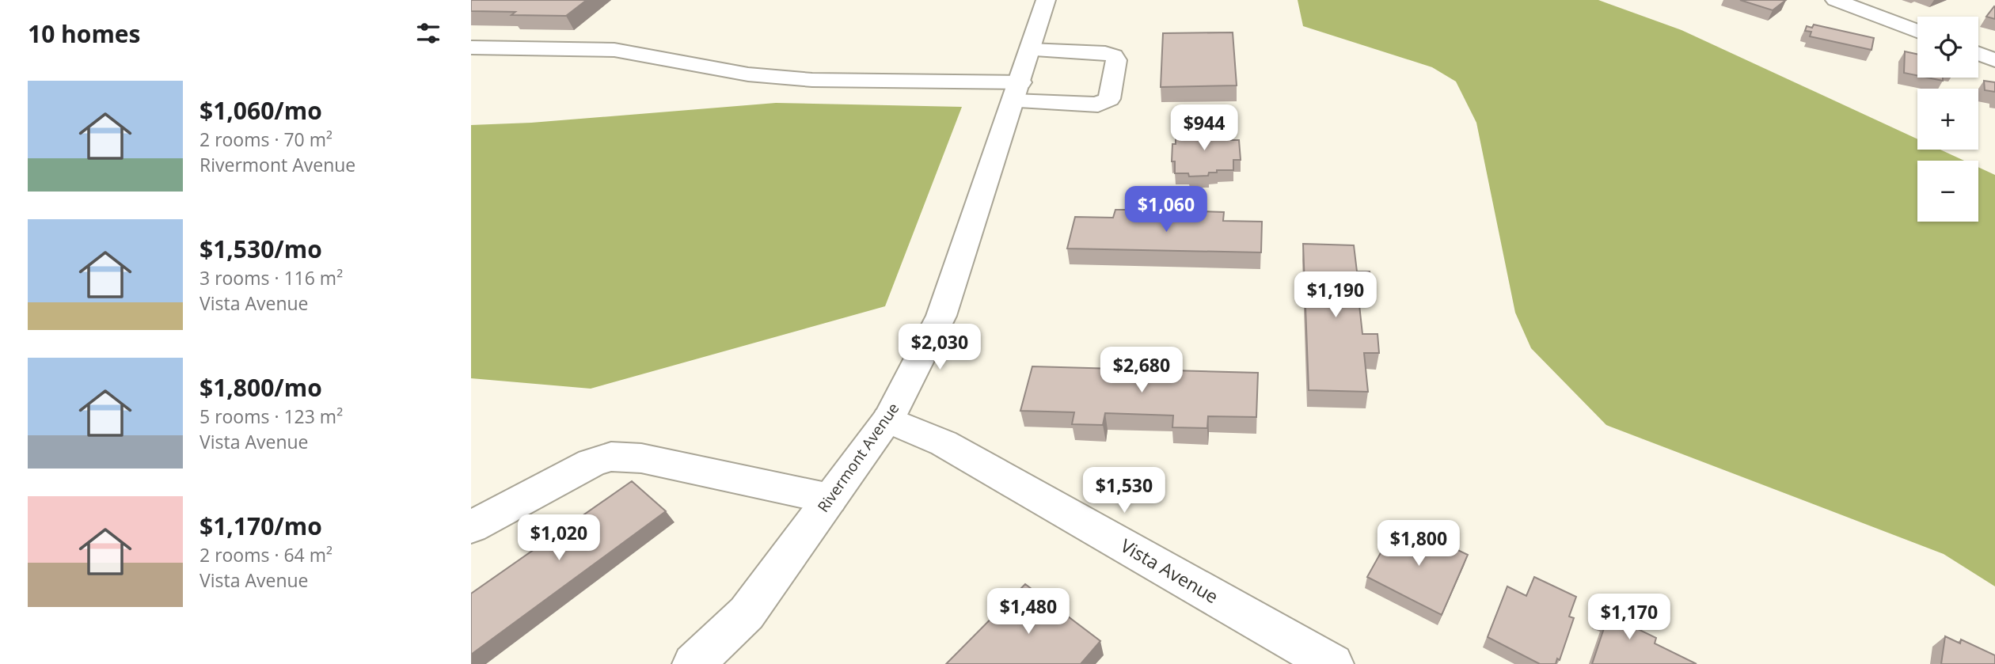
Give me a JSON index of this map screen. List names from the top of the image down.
{
  "streets": {
    "main road": ["Rivermont Avenue", "Vista Avenue"]
  },
  "crossings": [
    ["Rivermont Avenue", "Vista Avenue"]
  ],
  "page": {
    "heading": "10 homes",
    "map_buttons": ["+", "−"],
    "list": [
      {
        "name": "$1,060/mo",
        "note": "2 rooms · 70 m² · Rivermont Avenue"
      },
      {
        "name": "$1,530/mo",
        "note": "3 rooms · 116 m² · Vista Avenue"
      },
      {
        "name": "$1,800/mo",
        "note": "5 rooms · 123 m² · Vista Avenue"
      },
      {
        "name": "$1,170/mo",
        "note": "2 rooms · 64 m² · Vista Avenue"
      }
    ],
    "price": [
      "$944",
      "$1,060",
      "$1,190",
      "$2,030",
      "$2,680",
      "$1,530",
      "$1,020",
      "$1,800",
      "$1,480",
      "$1,170"
    ]
  }
}
